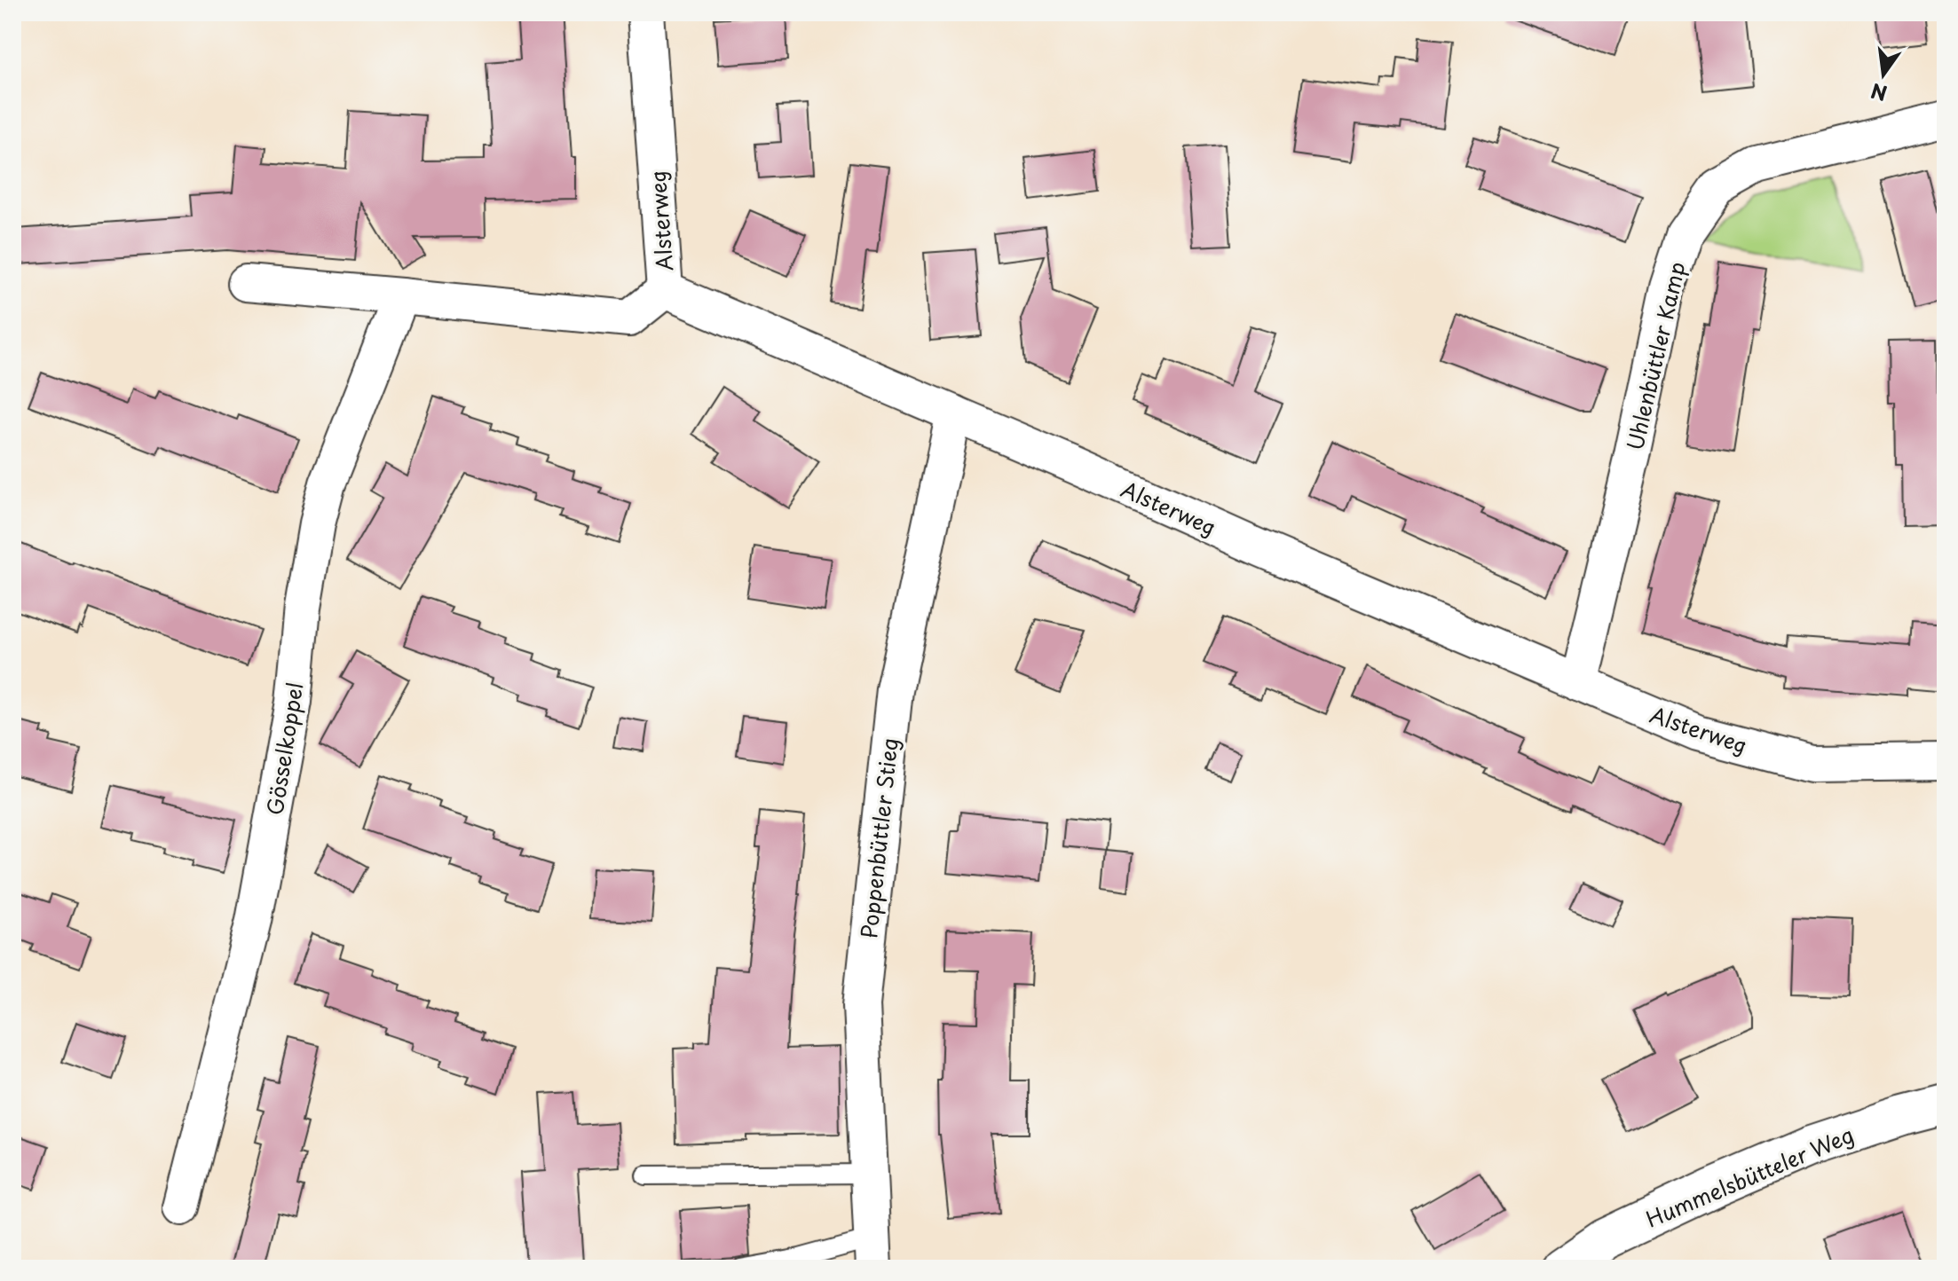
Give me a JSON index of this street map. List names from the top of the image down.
{
  "streets": {
    "street": [
      "Alsterweg",
      "Uhlenbüttler Kamp",
      "Gösselkoppel",
      "Poppenbüttler Stieg",
      "Hummelsbütteler Weg"
    ]
  },
  "crossings": [
    ["Alsterweg", "Uhlenbüttler Kamp"],
    ["Alsterweg", "Poppenbüttler Stieg"]
  ],
  "north": "bottom"
}
